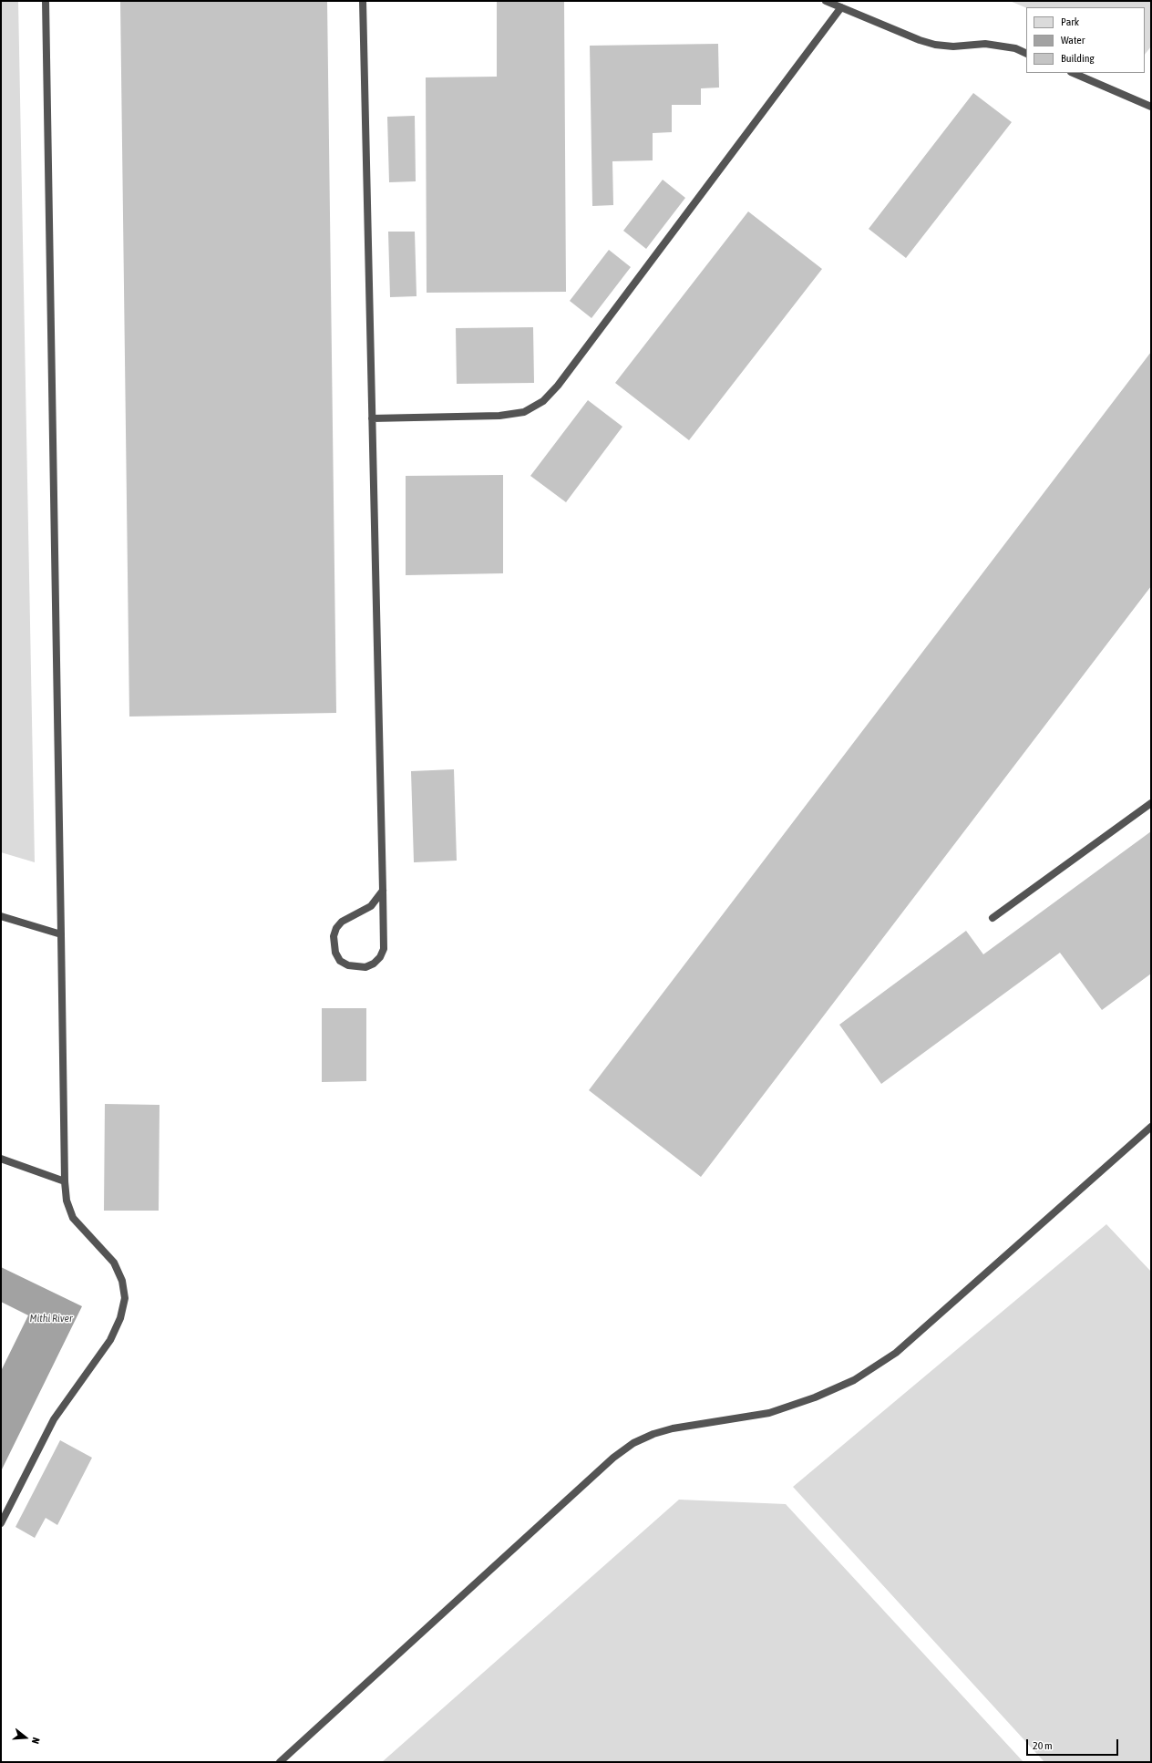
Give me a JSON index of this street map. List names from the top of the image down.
{
  "water": ["Mithi River"],
  "legend": ["Park", "Water", "Building"],
  "scale_bar": "20 m",
  "north": "right"
}
